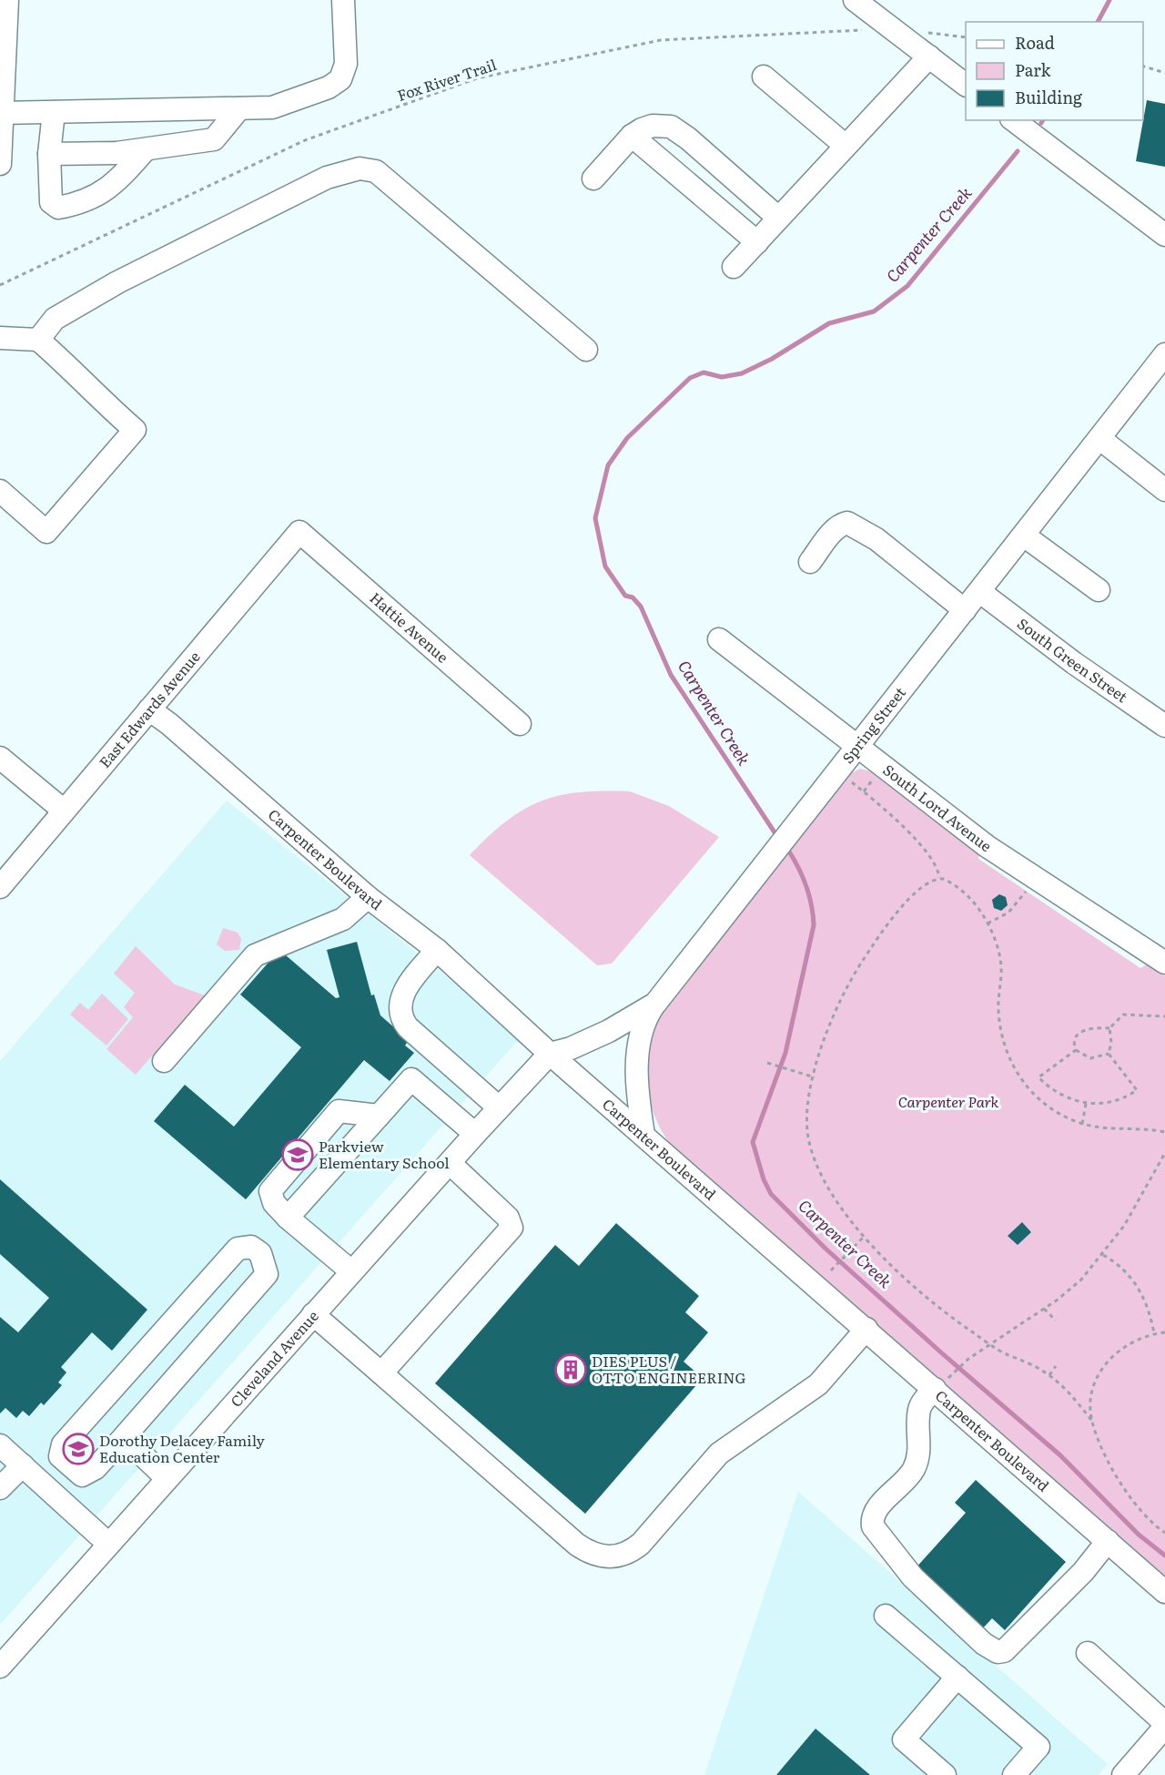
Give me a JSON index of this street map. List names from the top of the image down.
{
  "streets": {
    "street": [
      "Hattie Avenue",
      "South Green Street",
      "East Edwards Avenue",
      "Spring Street",
      "South Lord Avenue",
      "Carpenter Boulevard",
      "Cleveland Avenue"
    ],
    "path": ["Fox River Trail"]
  },
  "crossings": [
    ["Hattie Avenue", "East Edwards Avenue"],
    ["South Green Street", "Spring Street"],
    ["East Edwards Avenue", "Carpenter Boulevard"],
    ["Spring Street", "South Lord Avenue"],
    ["Spring Street", "Carpenter Boulevard"],
    ["Spring Street", "Cleveland Avenue"],
    ["Carpenter Boulevard", "Cleveland Avenue"]
  ],
  "water": ["Carpenter Creek"],
  "parks": ["Carpenter Park"],
  "places": {
    "school or university": ["Parkview Elementary School", "Dorothy Delacey Family Education Center"],
    "building": ["DIES PLUS / OTTO ENGINEERING"]
  },
  "legend": ["Road", "Park", "Building"]
}
